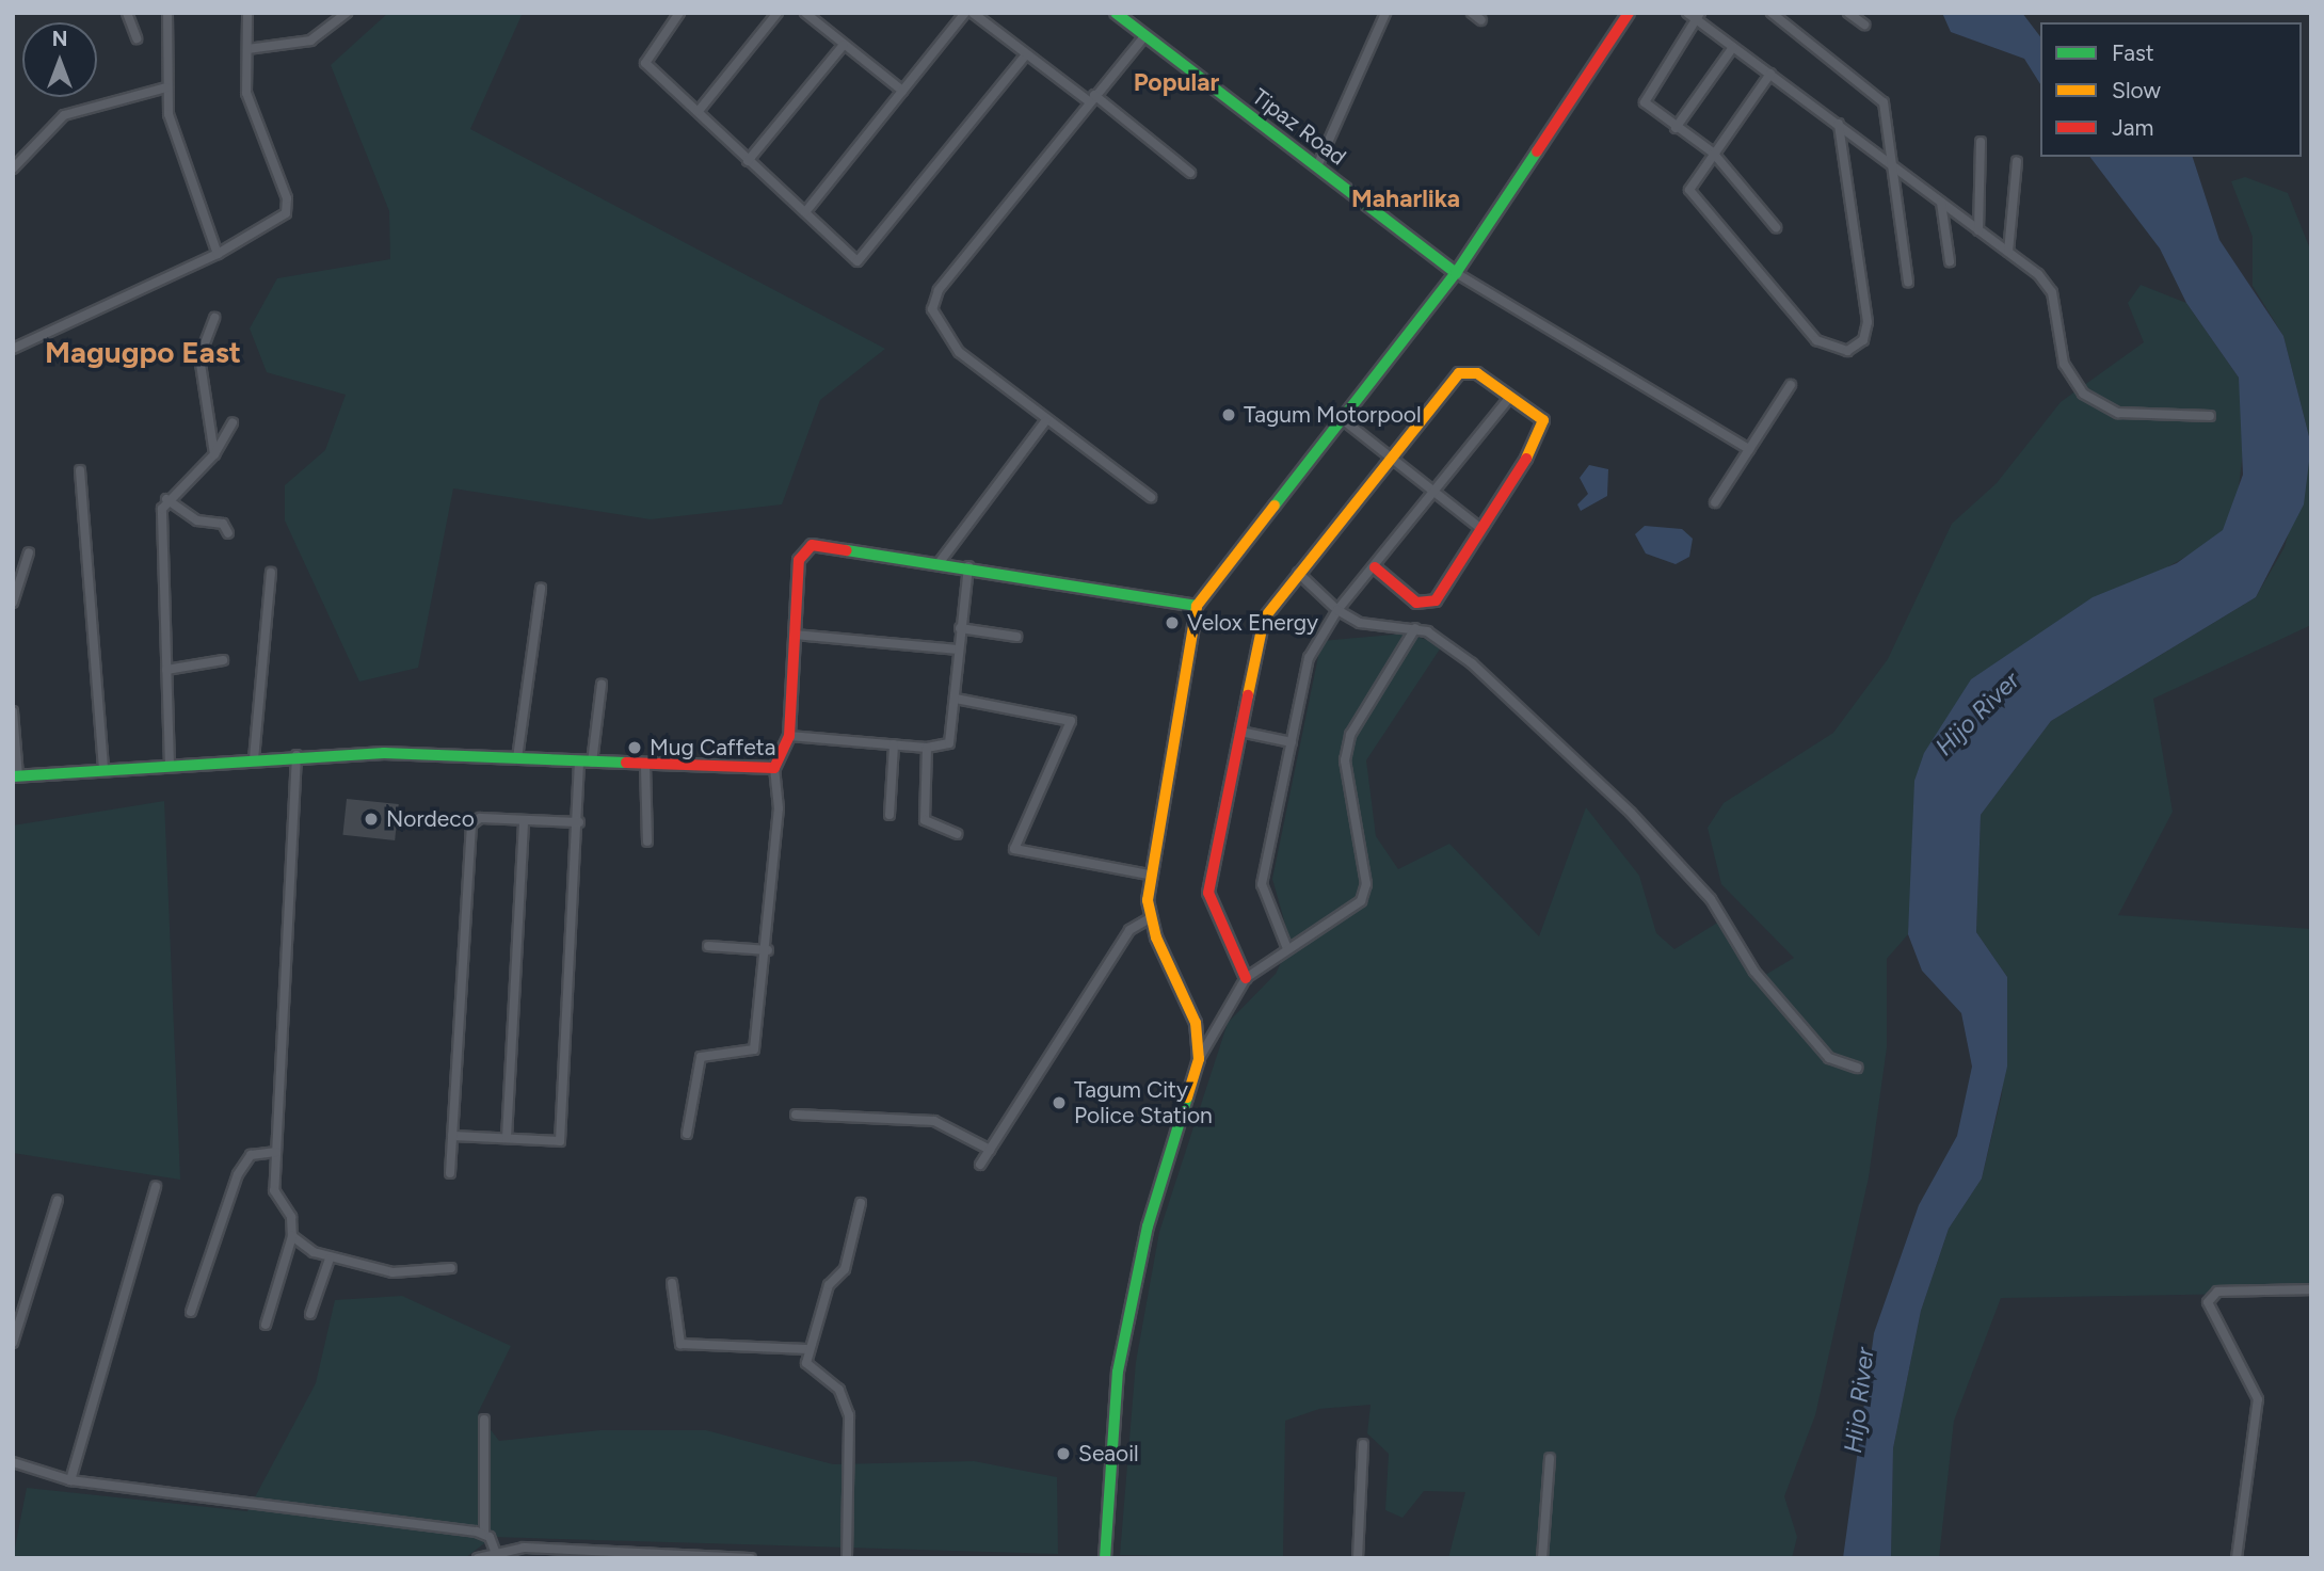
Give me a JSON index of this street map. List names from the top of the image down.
{
  "streets": {
    "street": ["Tipaz Road"]
  },
  "districts": ["Popular", "Maharlika", "Magugpo East"],
  "water": ["Hijo River"],
  "places": [
    "Tagum Motorpool",
    "Velox Energy",
    "Mug Caffeta",
    "Nordeco",
    "Tagum City Police Station",
    "Seaoil"
  ],
  "legend": ["Fast", "Slow", "Jam"],
  "north": "top"
}
